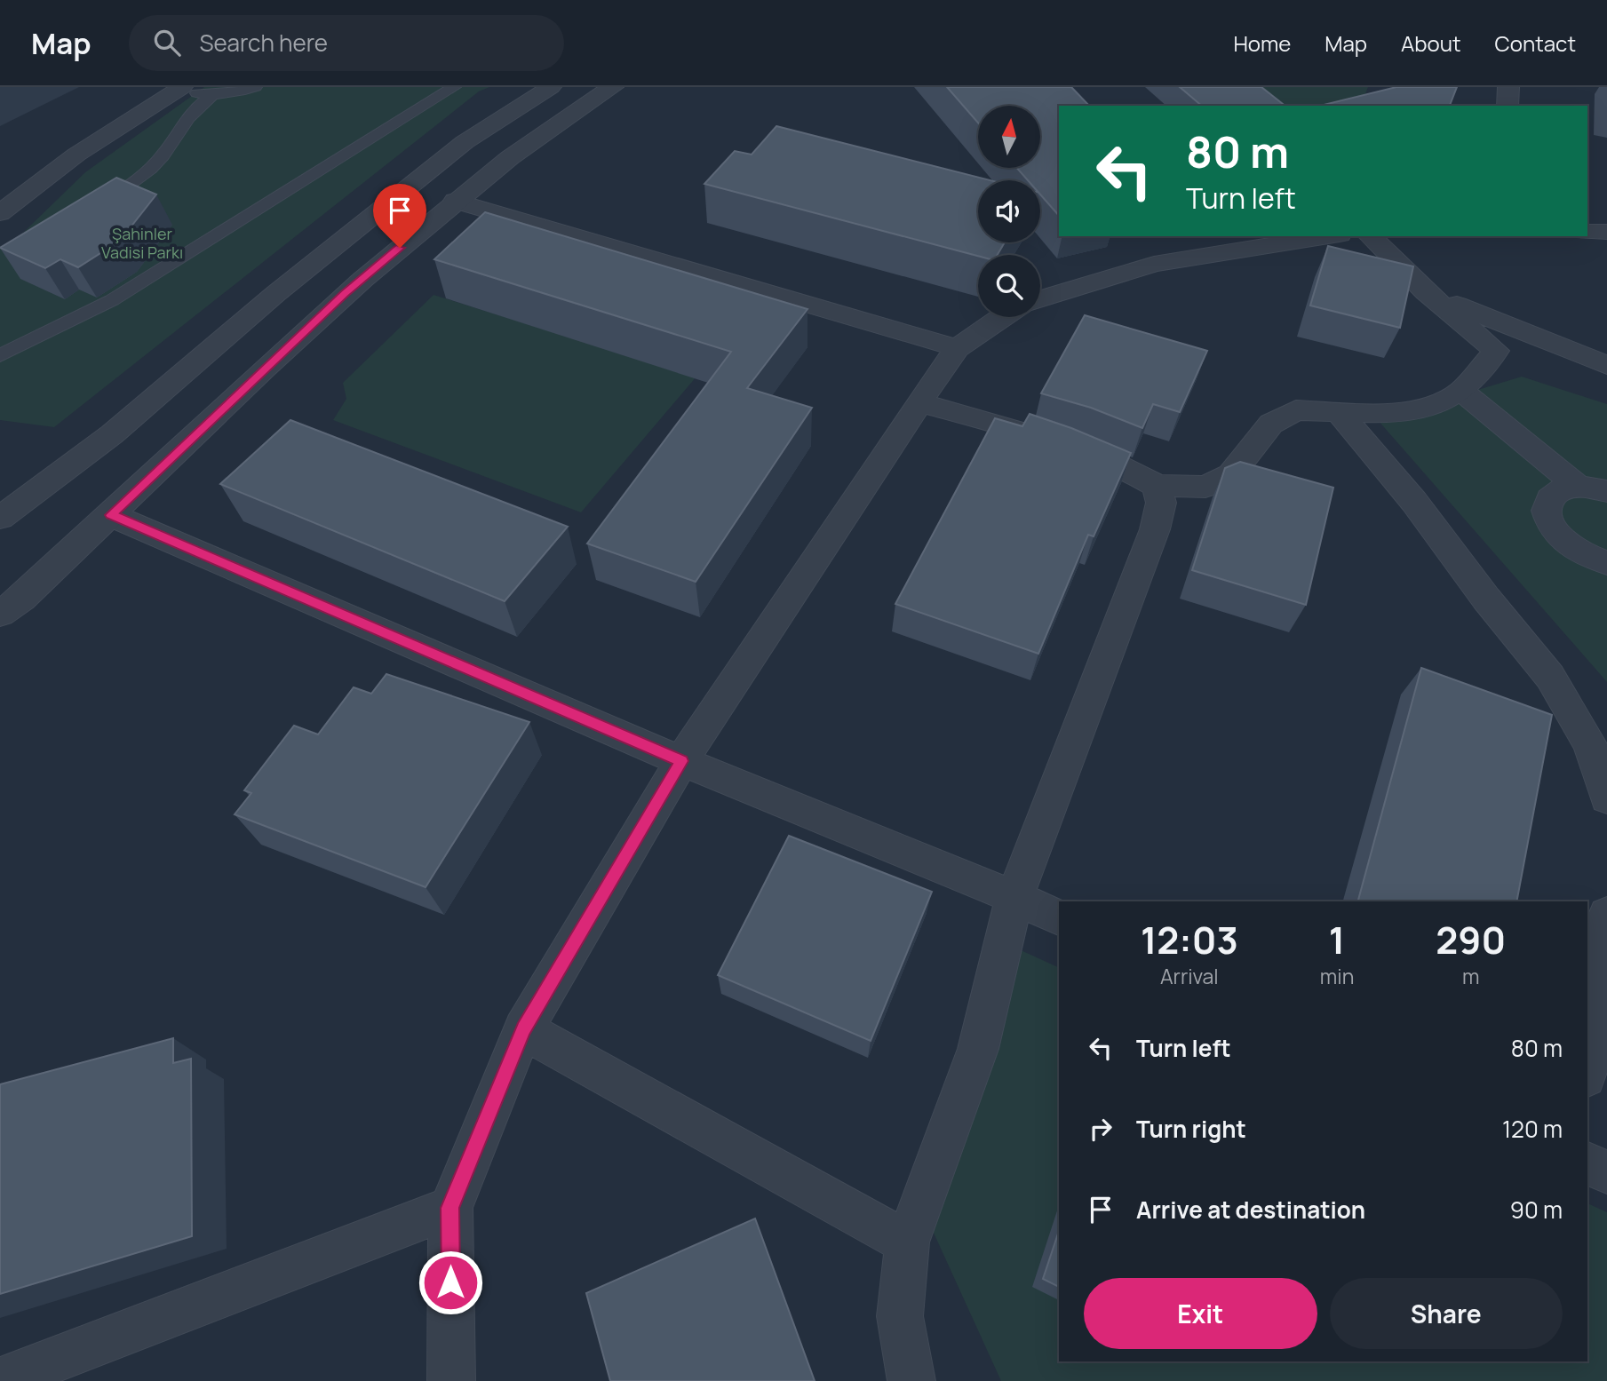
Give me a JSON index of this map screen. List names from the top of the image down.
{
  "parks": ["Şahinler Vadisi Parkı"],
  "north": "top",
  "page": {
    "header": "Map",
    "search": "Search here",
    "nav": [
      "Home",
      "Map",
      "About",
      "Contact"
    ],
    "turn": ["80 m", "Turn left"],
    "eta": [
      "12:03",
      "Arrival",
      "1",
      "min",
      "290",
      "m"
    ],
    "list": [
      {
        "name": "Turn left",
        "value": "80 m"
      },
      {
        "name": "Turn right",
        "value": "120 m"
      },
      {
        "name": "Arrive at destination",
        "value": "90 m"
      }
    ],
    "buttons": ["Exit", "Share"]
  }
}
